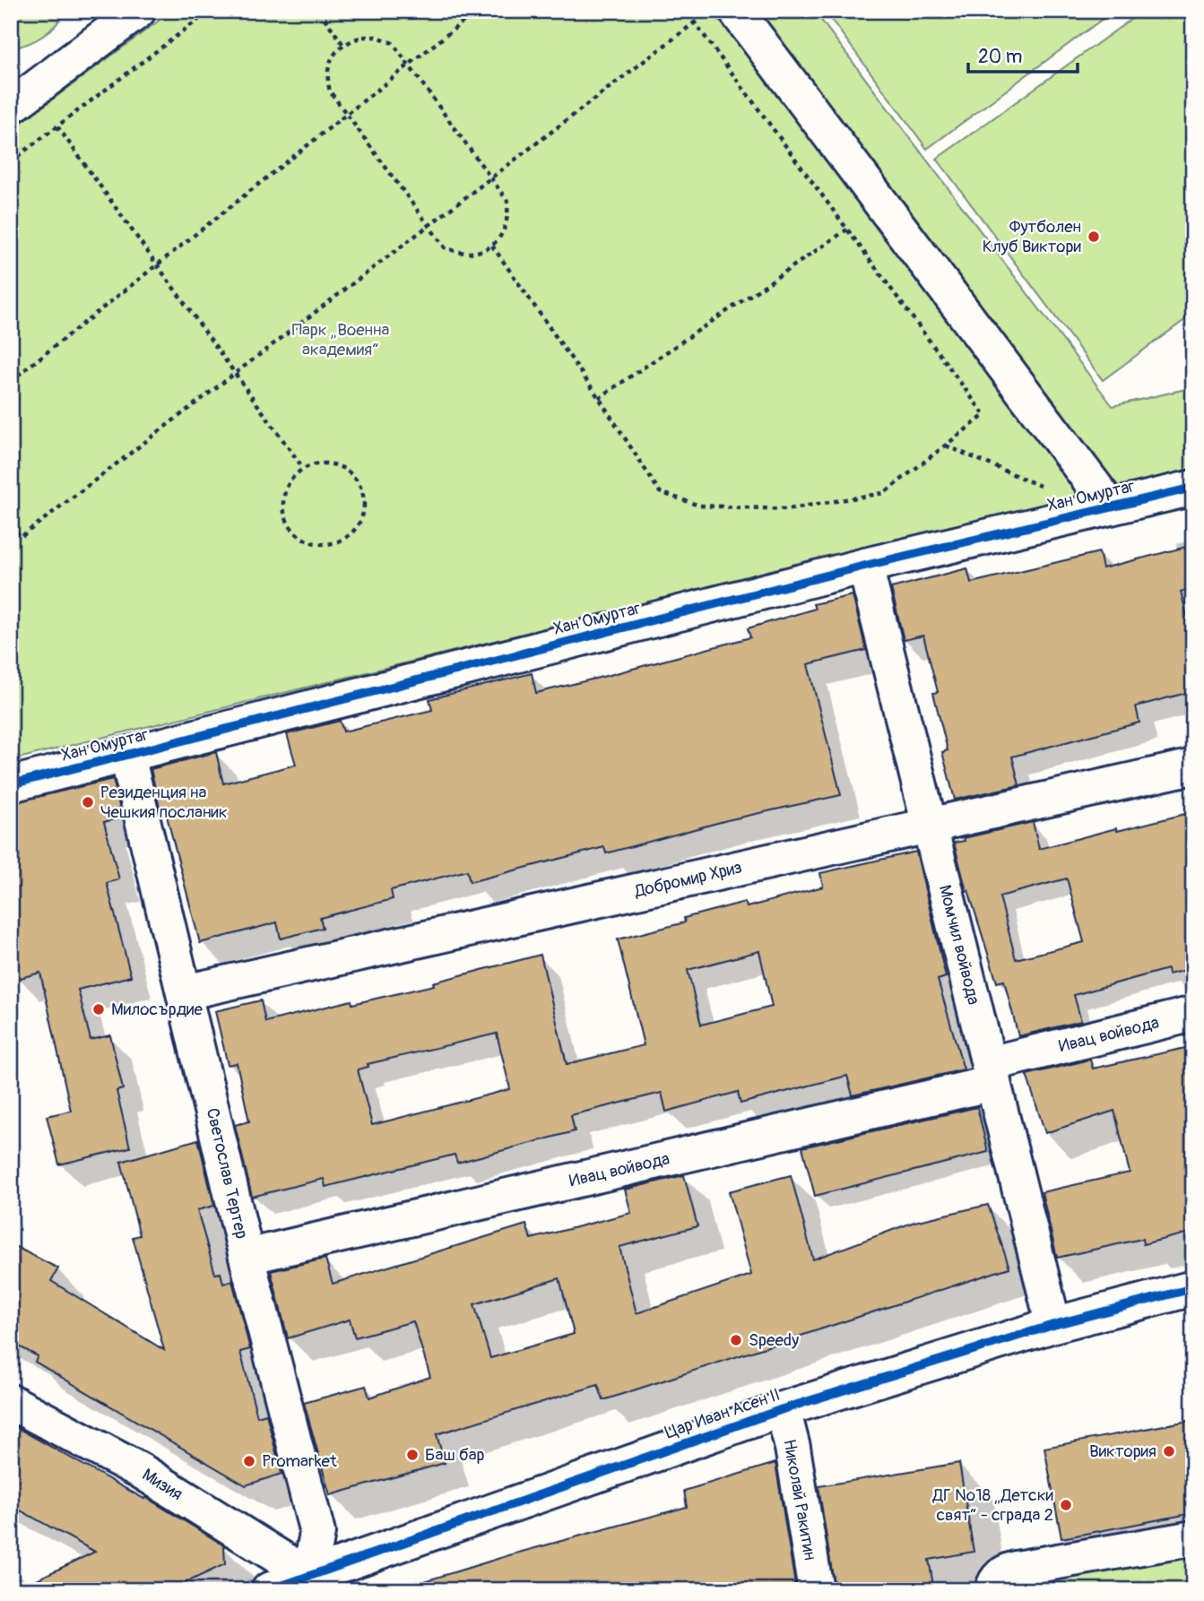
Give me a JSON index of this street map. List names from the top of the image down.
{
  "streets": {
    "street": [
      "Хан Омуртаг",
      "Добромир Хриз",
      "Момчил войвода",
      "Ивац войвода",
      "Светослав Тертер",
      "Цар Иван Асен II",
      "Мизия",
      "Николай Ракитин"
    ]
  },
  "crossings": [
    ["Хан Омуртаг", "Момчил войвода"],
    ["Хан Омуртаг", "Светослав Тертер"],
    ["Добромир Хриз", "Момчил войвода"],
    ["Добромир Хриз", "Светослав Тертер"],
    ["Момчил войвода", "Ивац войвода"],
    ["Момчил войвода", "Цар Иван Асен II"],
    ["Ивац войвода", "Светослав Тертер"],
    ["Светослав Тертер", "Цар Иван Асен II"],
    ["Светослав Тертер", "Мизия"],
    ["Цар Иван Асен II", "Мизия"],
    ["Цар Иван Асен II", "Николай Ракитин"]
  ],
  "parks": ["Парк „Военна академия“"],
  "places": [
    "Футболен Клуб Виктори",
    "Резиденция на Чешкия посланик",
    "Милосърдие",
    "Speedy",
    "Виктория",
    "Баш бар",
    "Promarket",
    "ДГ №18 „Детски свят“ - сграда 2"
  ],
  "scale_bar": "20 m"
}
